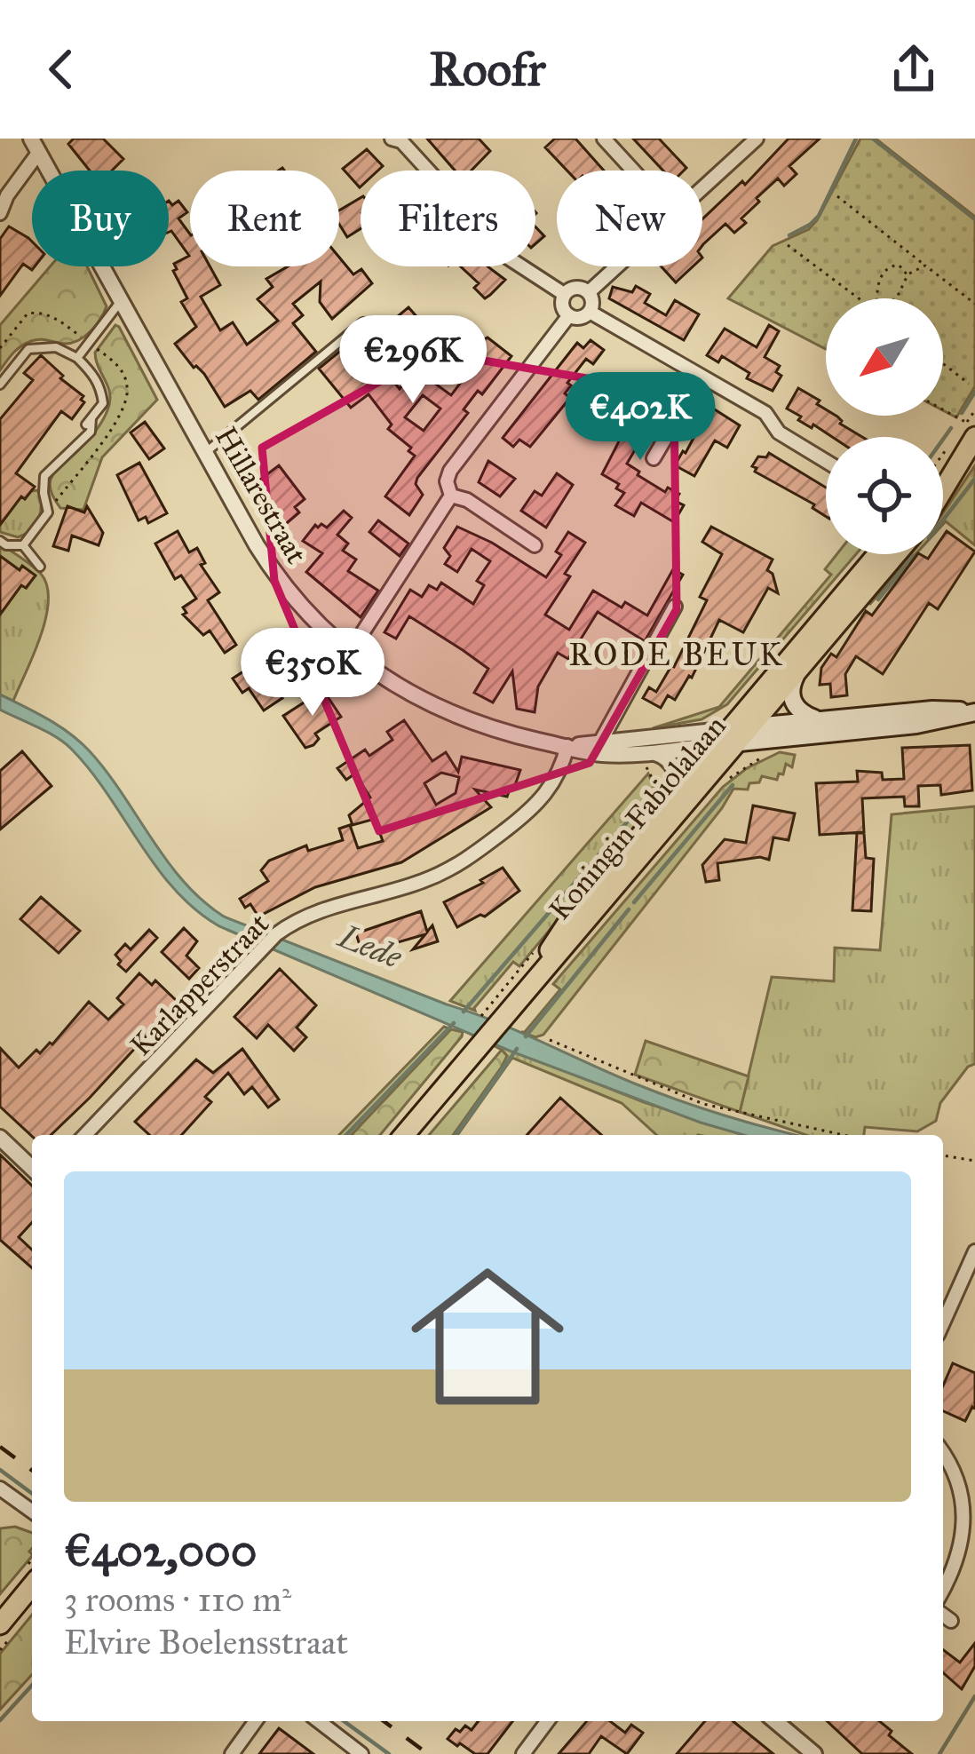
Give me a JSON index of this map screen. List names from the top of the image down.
{
  "streets": {
    "main road": ["Hillarestraat", "Koningin Fabiolalaan"],
    "street": ["Karlapperstraat"]
  },
  "crossings": [
    ["Hillarestraat", "Koningin Fabiolalaan"],
    ["Hillarestraat", "Karlapperstraat"]
  ],
  "districts": ["RODE BEUK"],
  "water": ["Lede"],
  "north": "bottom left",
  "page": {
    "header": "Roofr",
    "chip": [
      "Buy",
      "Rent",
      "Filters",
      "New"
    ],
    "price": ["€296K", "€402K", "€350K"],
    "list": [
      {
        "name": "€402,000",
        "note": "3 rooms · 110 m² · Elvire Boelensstraat"
      }
    ]
  }
}
